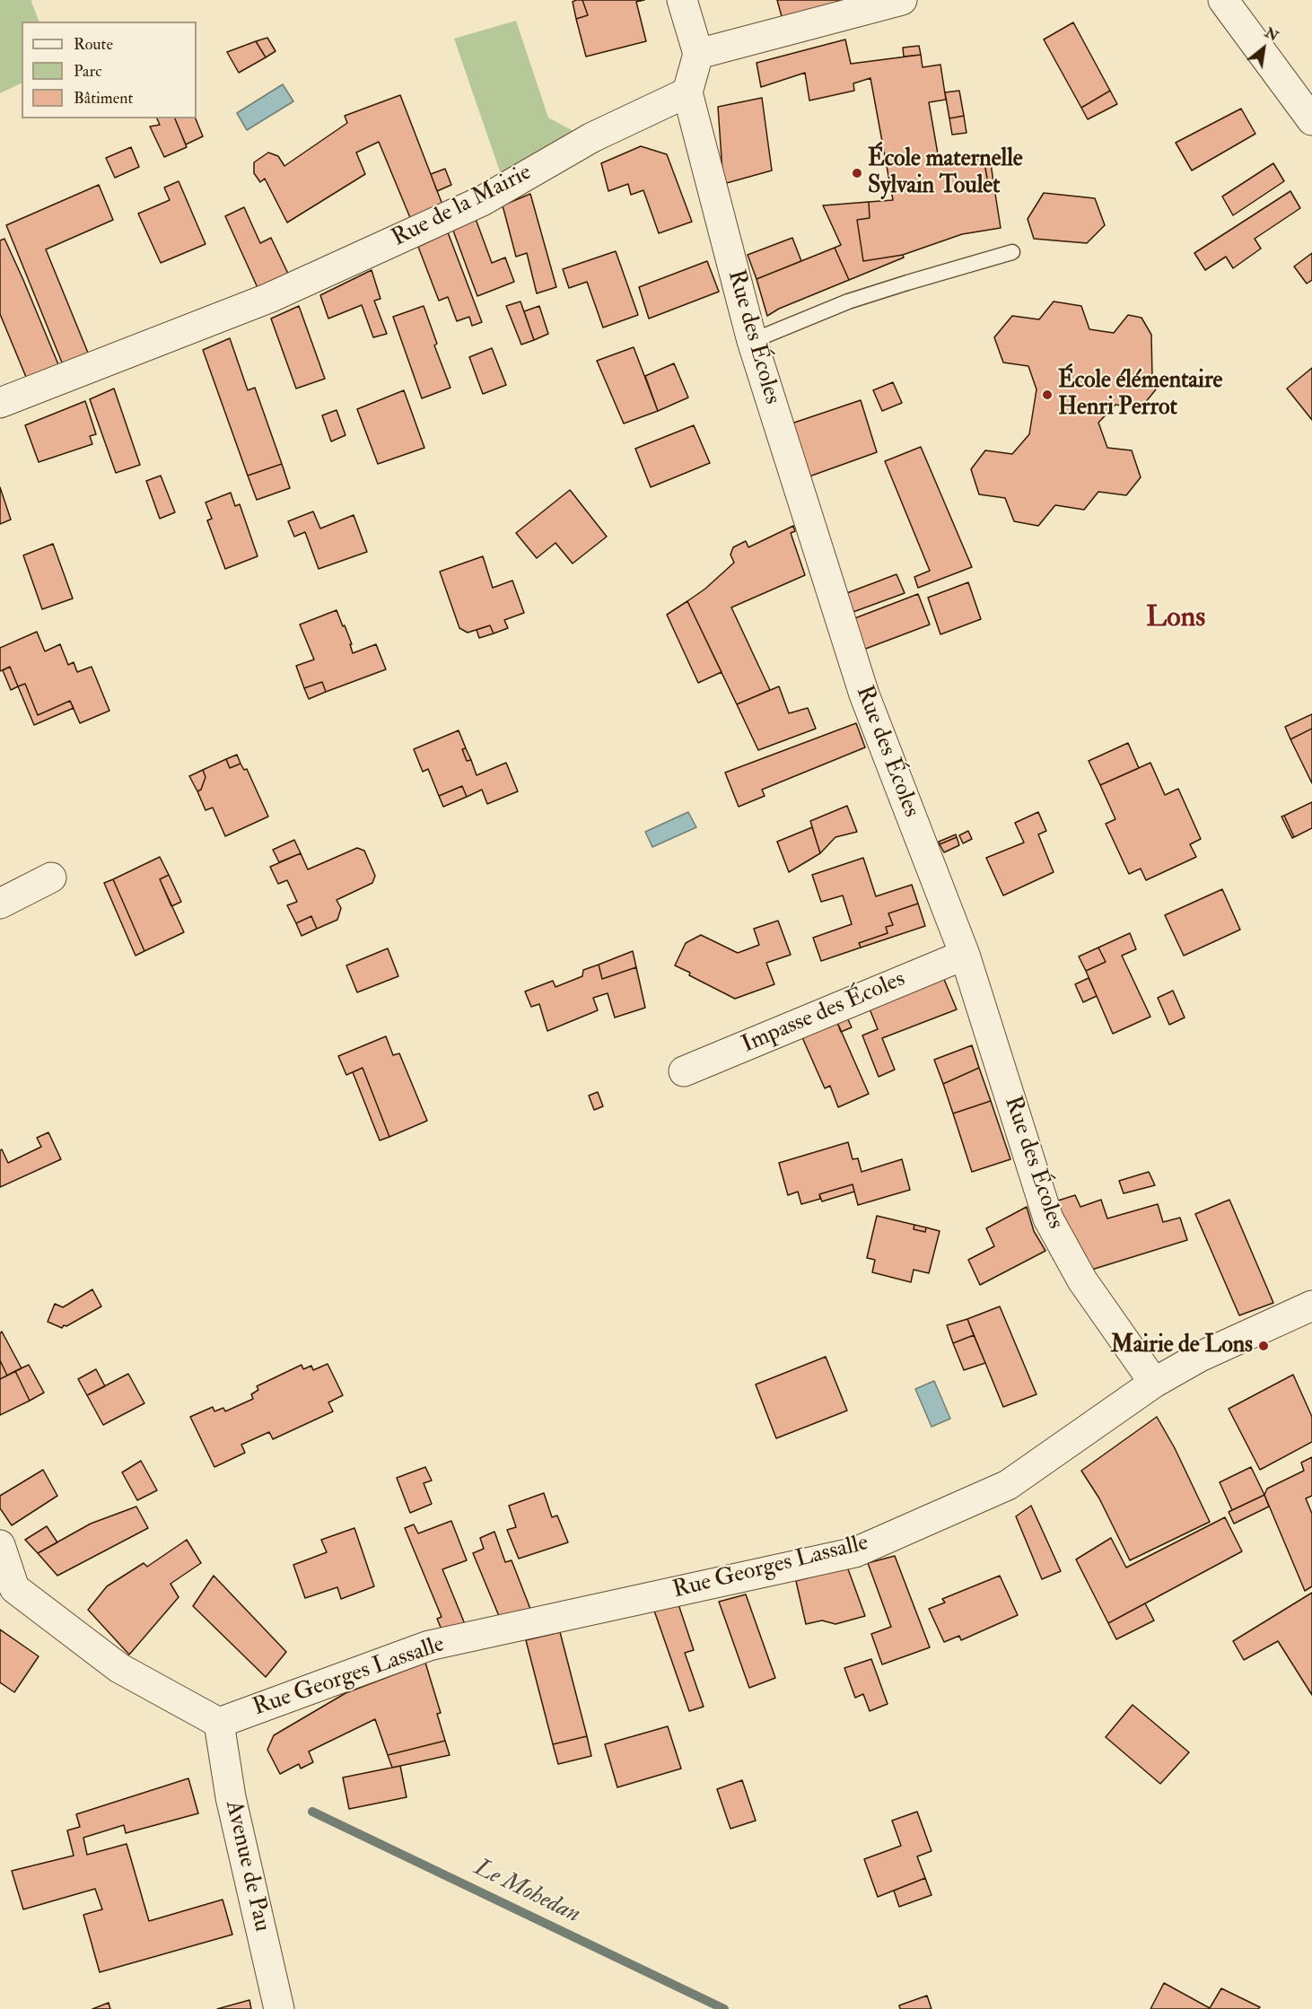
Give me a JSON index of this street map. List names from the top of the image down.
{
  "streets": {
    "street": [
      "Rue de la Mairie",
      "Rue des Écoles",
      "Impasse des Écoles",
      "Rue Georges Lassalle",
      "Avenue de Pau"
    ]
  },
  "crossings": [
    ["Rue de la Mairie", "Rue des Écoles"],
    ["Rue des Écoles", "Impasse des Écoles"],
    ["Rue des Écoles", "Rue Georges Lassalle"],
    ["Rue Georges Lassalle", "Avenue de Pau"]
  ],
  "districts": ["Lons"],
  "water": ["Le Mohedan"],
  "places": ["École maternelle Sylvain Toulet", "École élémentaire Henri Perrot", "Mairie de Lons"],
  "legend": ["Route", "Parc", "Bâtiment"],
  "north": "top right"
}
